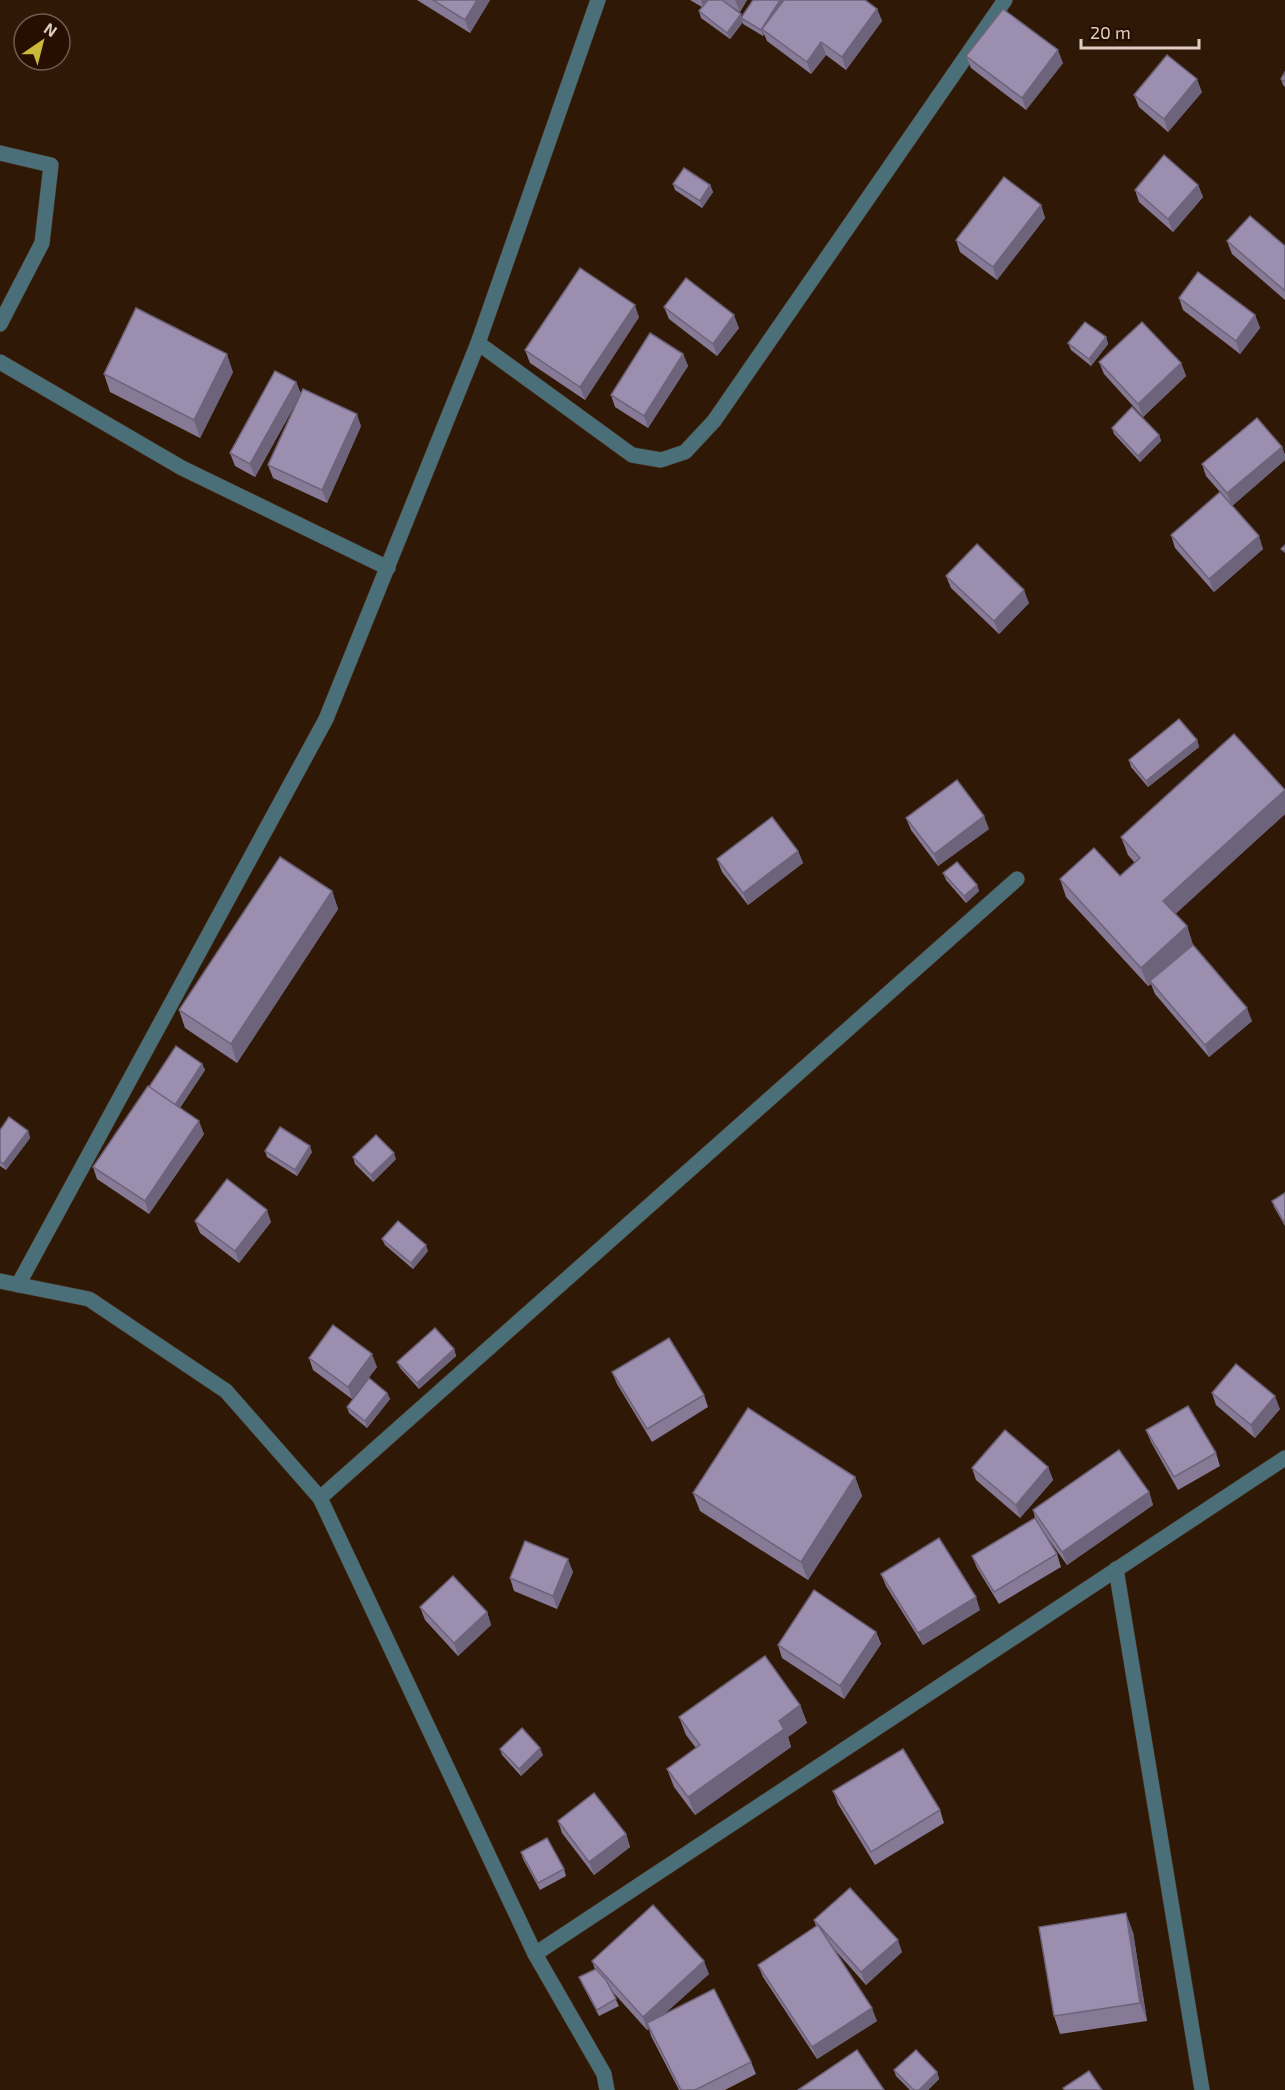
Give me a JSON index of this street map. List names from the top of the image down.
{
  "scale_bar": "20 m",
  "north": "top right"
}
